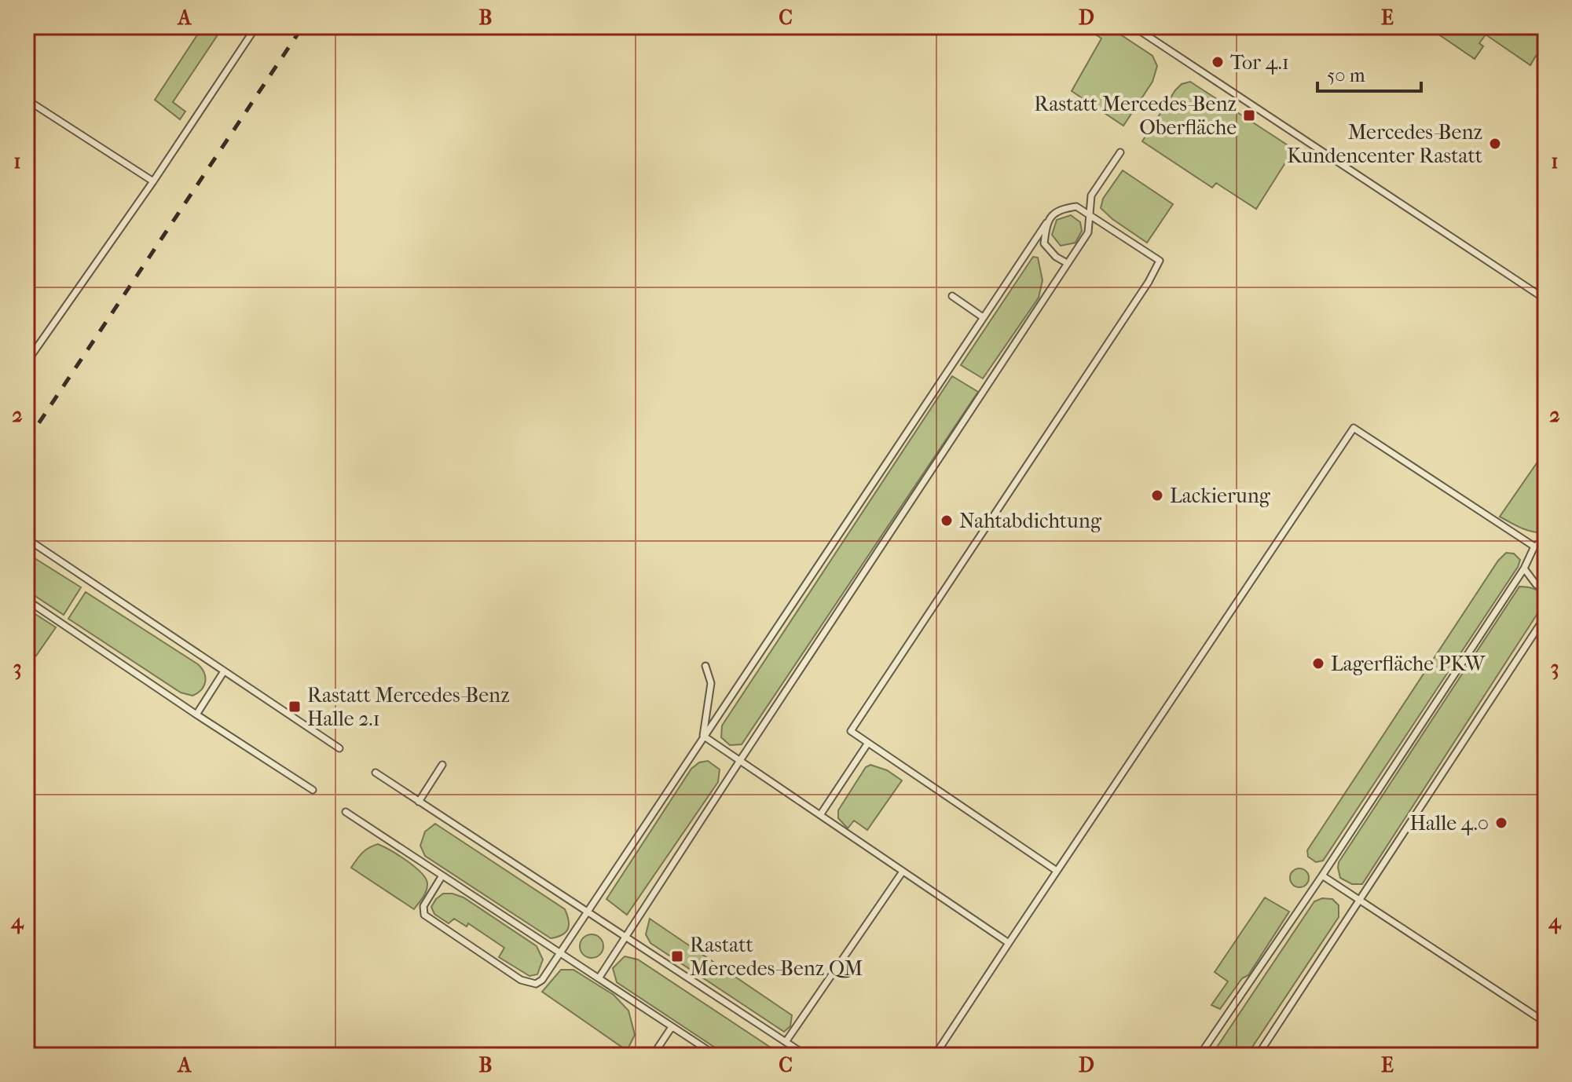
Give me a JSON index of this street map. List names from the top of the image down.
{
  "places": {
    "other": [
      "Tor 4.1",
      "Mercedes-Benz Kundencenter Rastatt",
      "Lackierung",
      "Nahtabdichtung",
      "Lagerfläche PKW",
      "Halle 4.0"
    ],
    "transit": ["Rastatt Mercedes-Benz Oberfläche", "Rastatt Mercedes-Benz Halle 2.1", "Rastatt Mercedes-Benz QM"]
  },
  "scale_bar": "50 m",
  "grid": {
    "columns": [
      "A",
      "B",
      "C",
      "D",
      "E"
    ],
    "rows": [
      "1",
      "2",
      "3",
      "4"
    ]
  }
}
